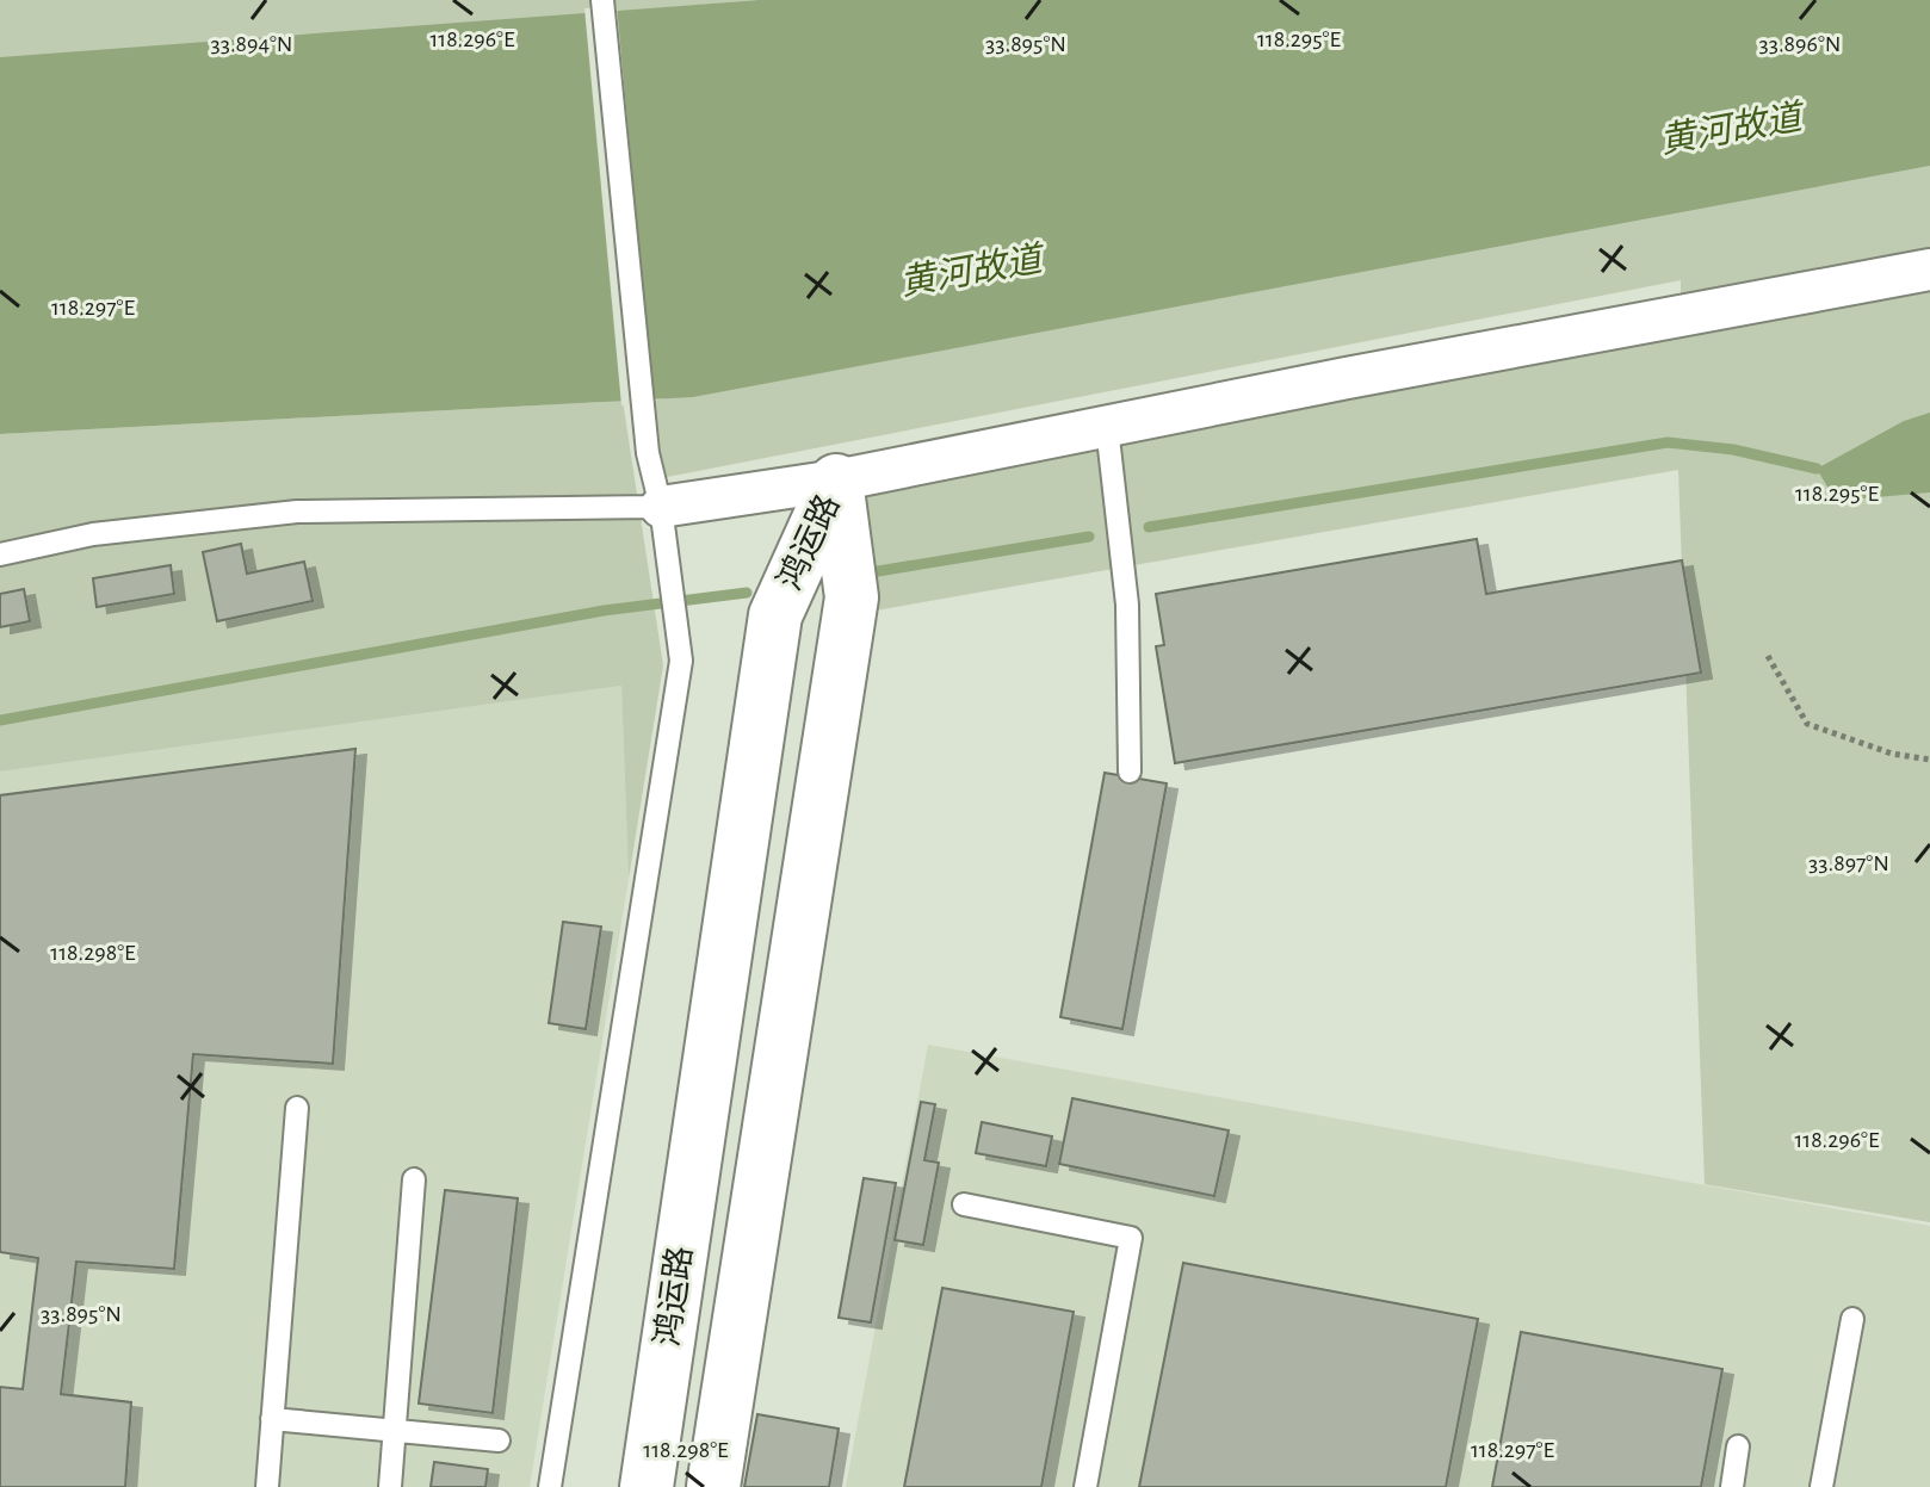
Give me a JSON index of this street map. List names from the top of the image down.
{
  "streets": {
    "street": ["鸿运路"]
  },
  "water": ["黄河故道"],
  "coordinates": [
    "118.296°E",
    "118.295°E",
    "33.894°N",
    "33.895°N",
    "33.896°N",
    "118.297°E",
    "33.897°N",
    "118.298°E"
  ]
}
